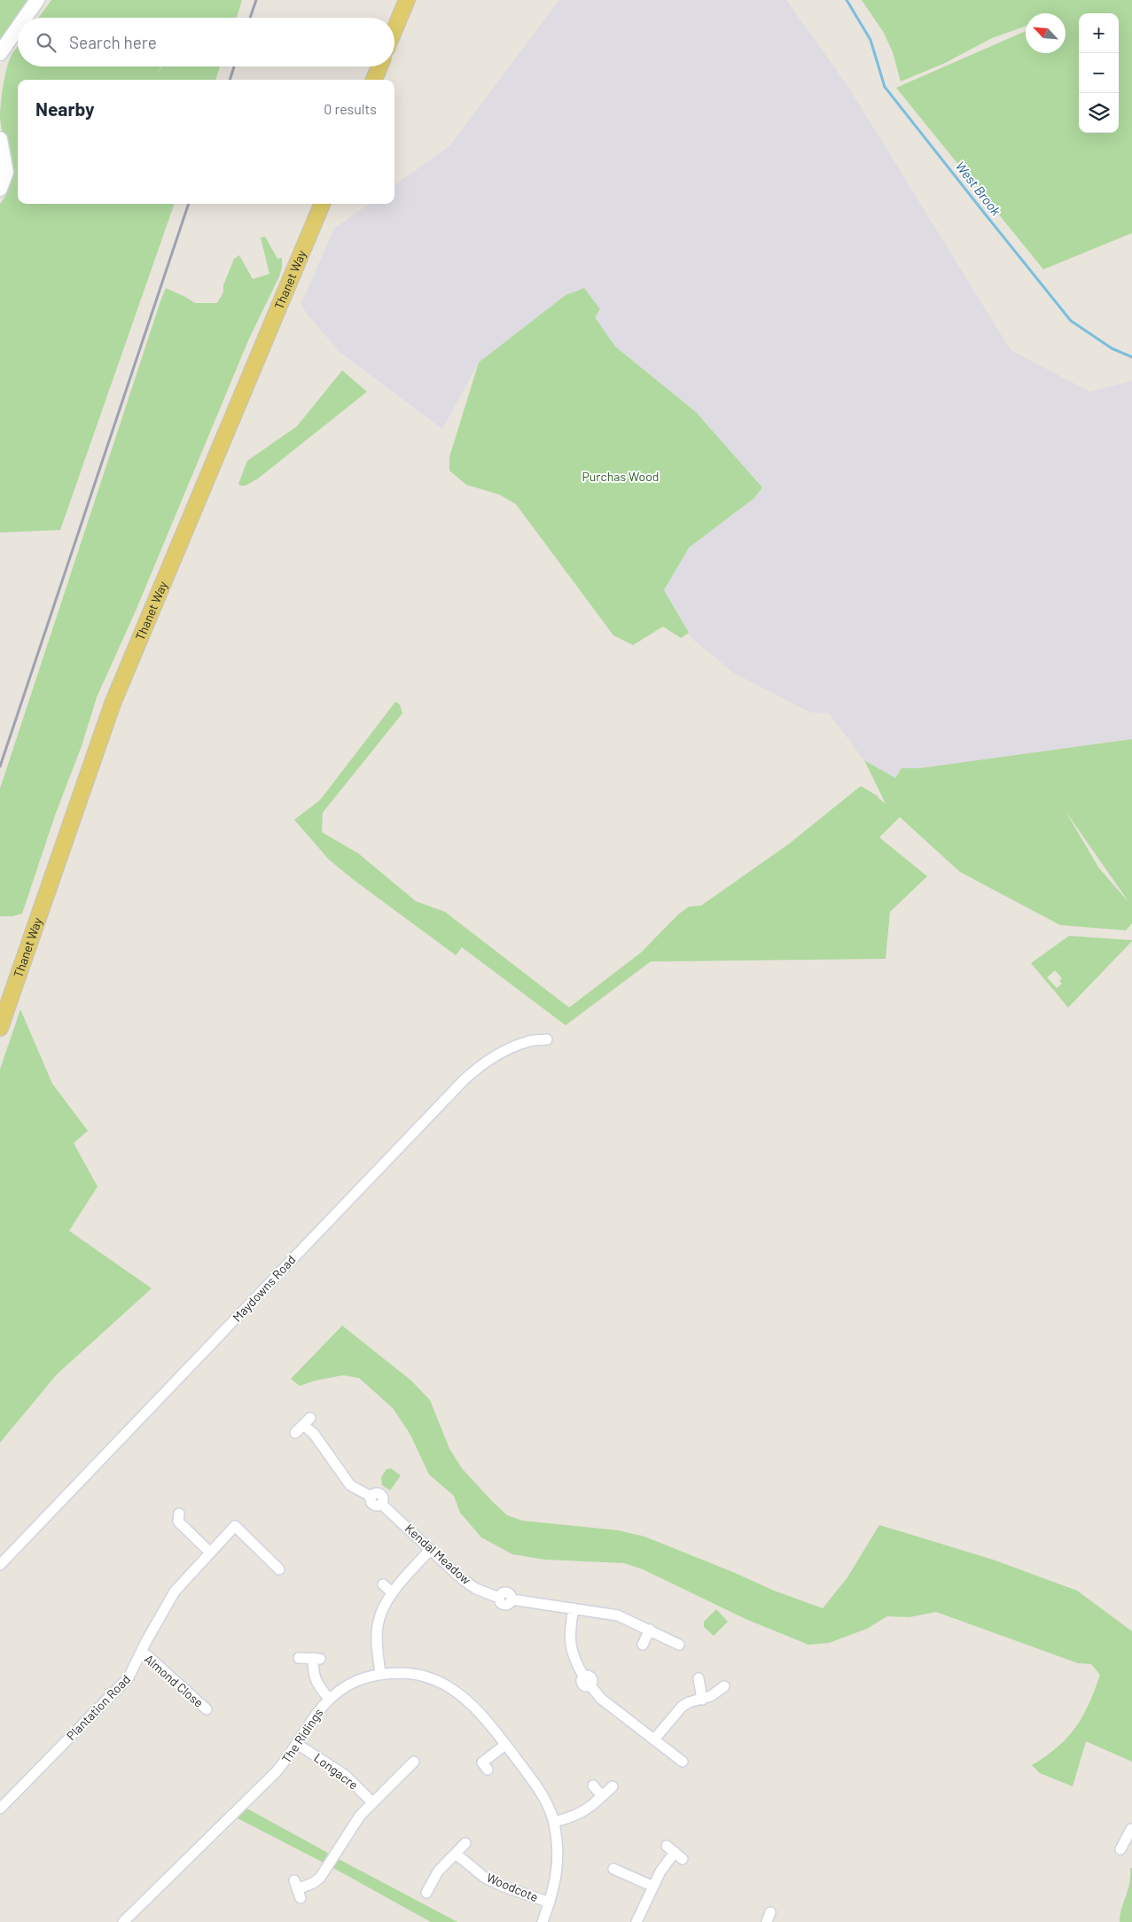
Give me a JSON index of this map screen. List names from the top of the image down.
{
  "streets": {
    "main road": ["Thanet Way"],
    "street": [
      "Maydowns Road",
      "Kendal Meadow",
      "Almond Close",
      "Plantation Road",
      "The Ridings",
      "Longacre",
      "Woodcote"
    ]
  },
  "crossings": [
    ["Almond Close", "Plantation Road"],
    ["The Ridings", "Longacre"],
    ["The Ridings", "Woodcote"]
  ],
  "water": ["West Brook"],
  "parks": ["Purchas Wood"],
  "north": "top left",
  "page": {
    "map_buttons": ["+", "−"],
    "search": "Search here",
    "heading": ["Nearby", "0 results"]
  }
}
